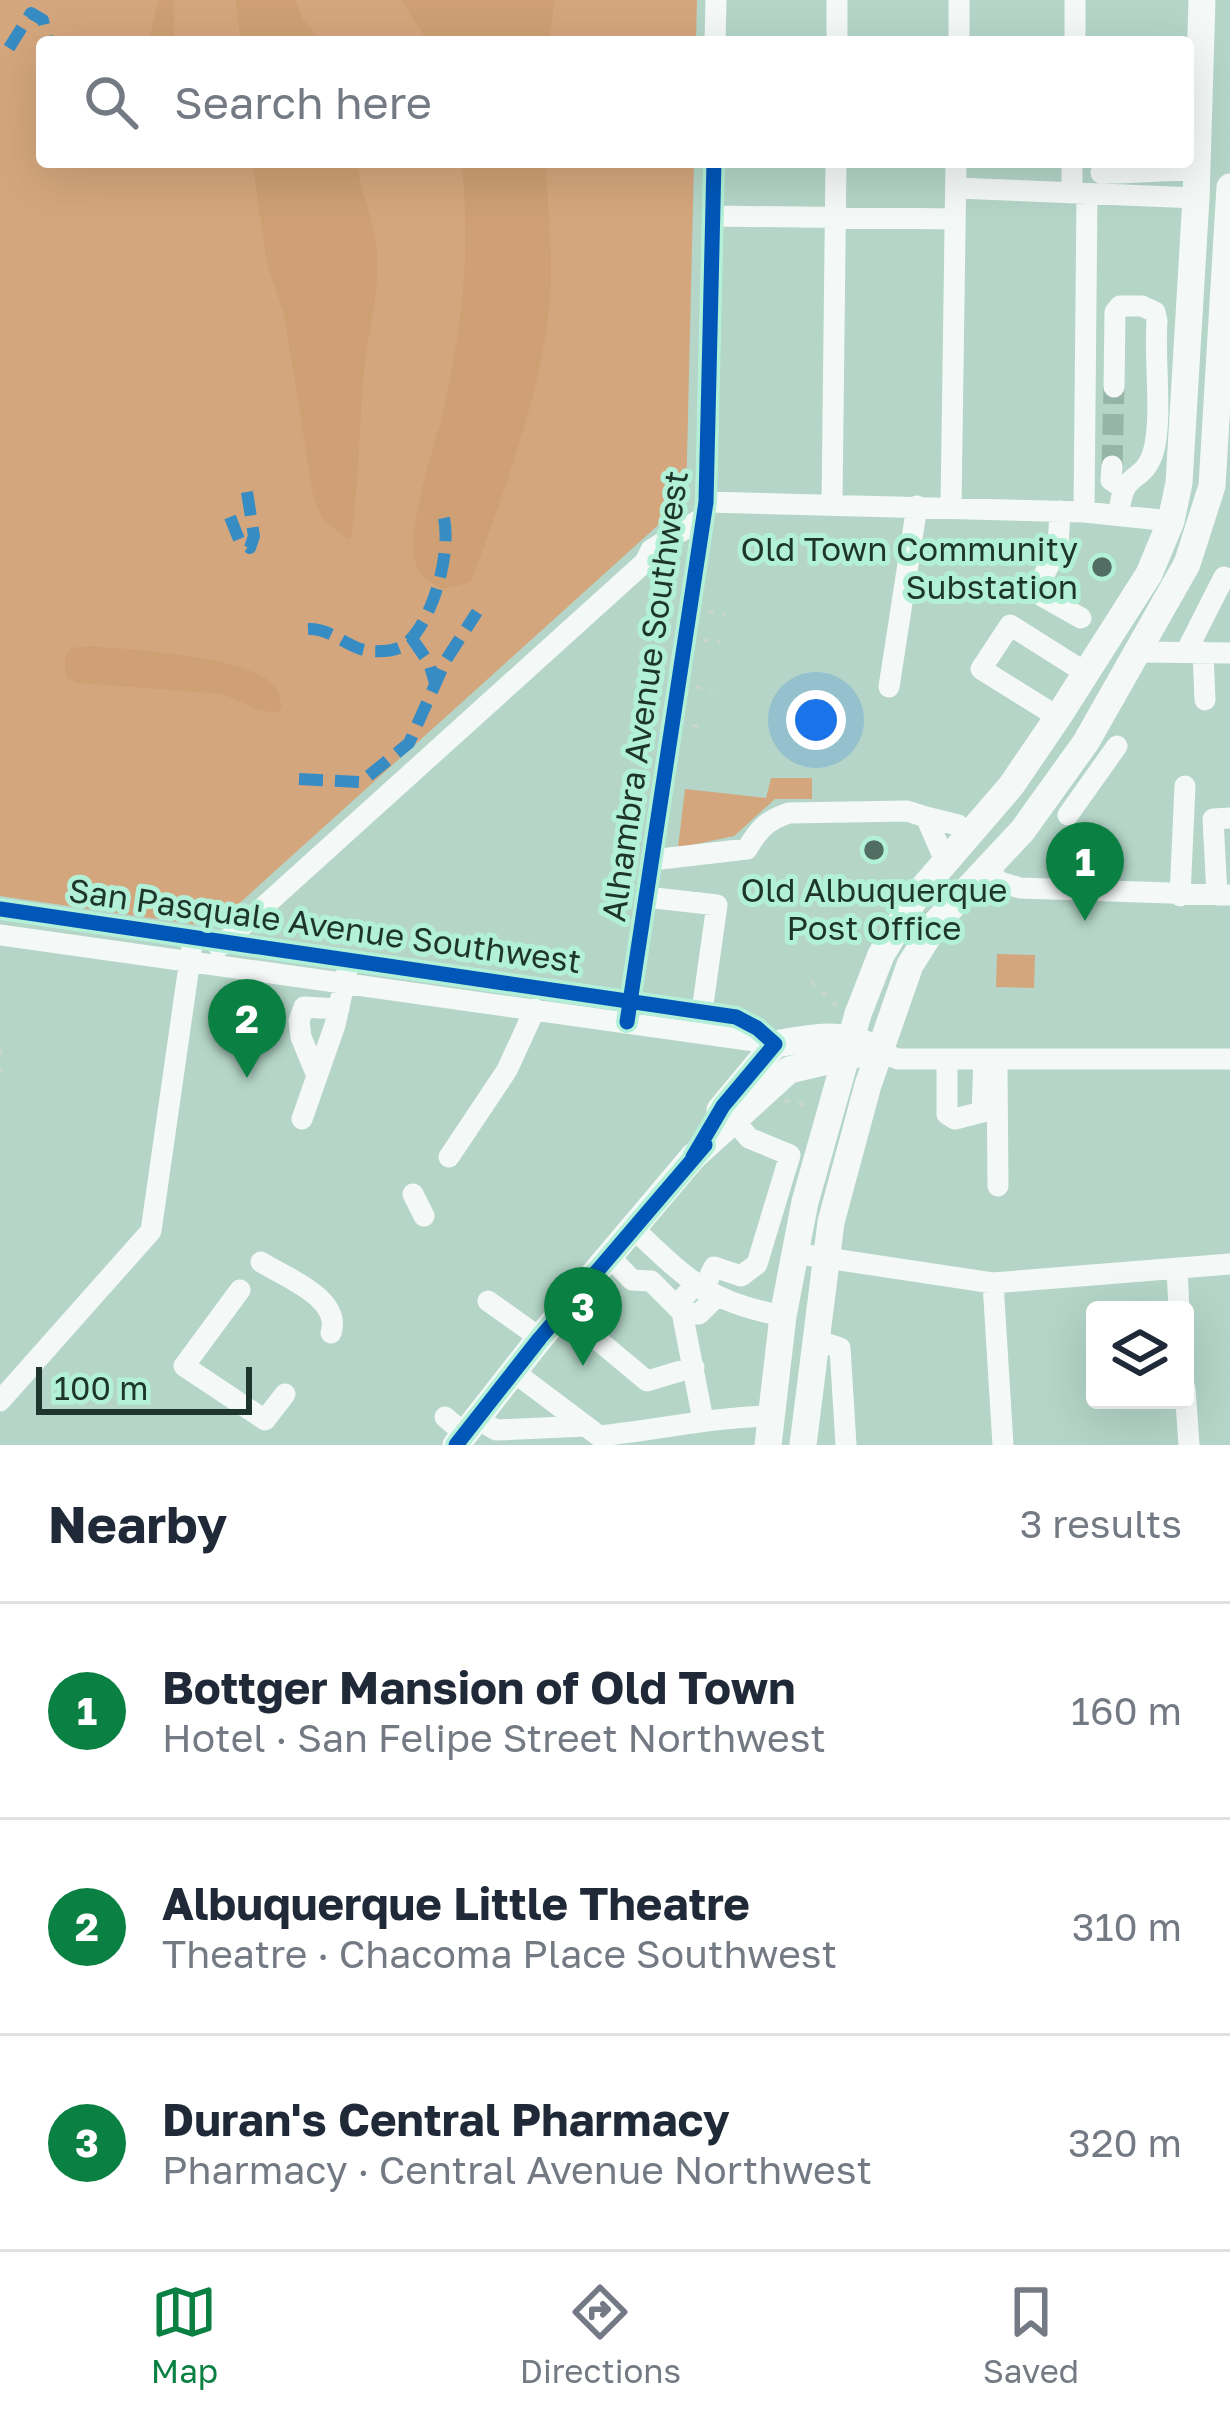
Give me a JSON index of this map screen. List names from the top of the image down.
{
  "streets": {
    "street": ["Alhambra Avenue Southwest", "San Pasquale Avenue Southwest"]
  },
  "crossings": [
    ["Alhambra Avenue Southwest", "San Pasquale Avenue Southwest"]
  ],
  "places": ["Old Town Community Substation", "Old Albuquerque Post Office"],
  "scale_bar": "100 m",
  "page": {
    "search": "Search here",
    "pins": ["1", "2", "3"],
    "scale": "100 m",
    "heading": ["Nearby", "3 results"],
    "list": [
      {
        "mark": "1",
        "name": "Bottger Mansion of Old Town",
        "note": "Hotel · San Felipe Street Northwest",
        "value": "160 m"
      },
      {
        "mark": "2",
        "name": "Albuquerque Little Theatre",
        "note": "Theatre · Chacoma Place Southwest",
        "value": "310 m"
      },
      {
        "mark": "3",
        "name": "Duran's Central Pharmacy",
        "note": "Pharmacy · Central Avenue Northwest",
        "value": "320 m"
      }
    ],
    "nav": ["Map", "Directions", "Saved"]
  }
}
